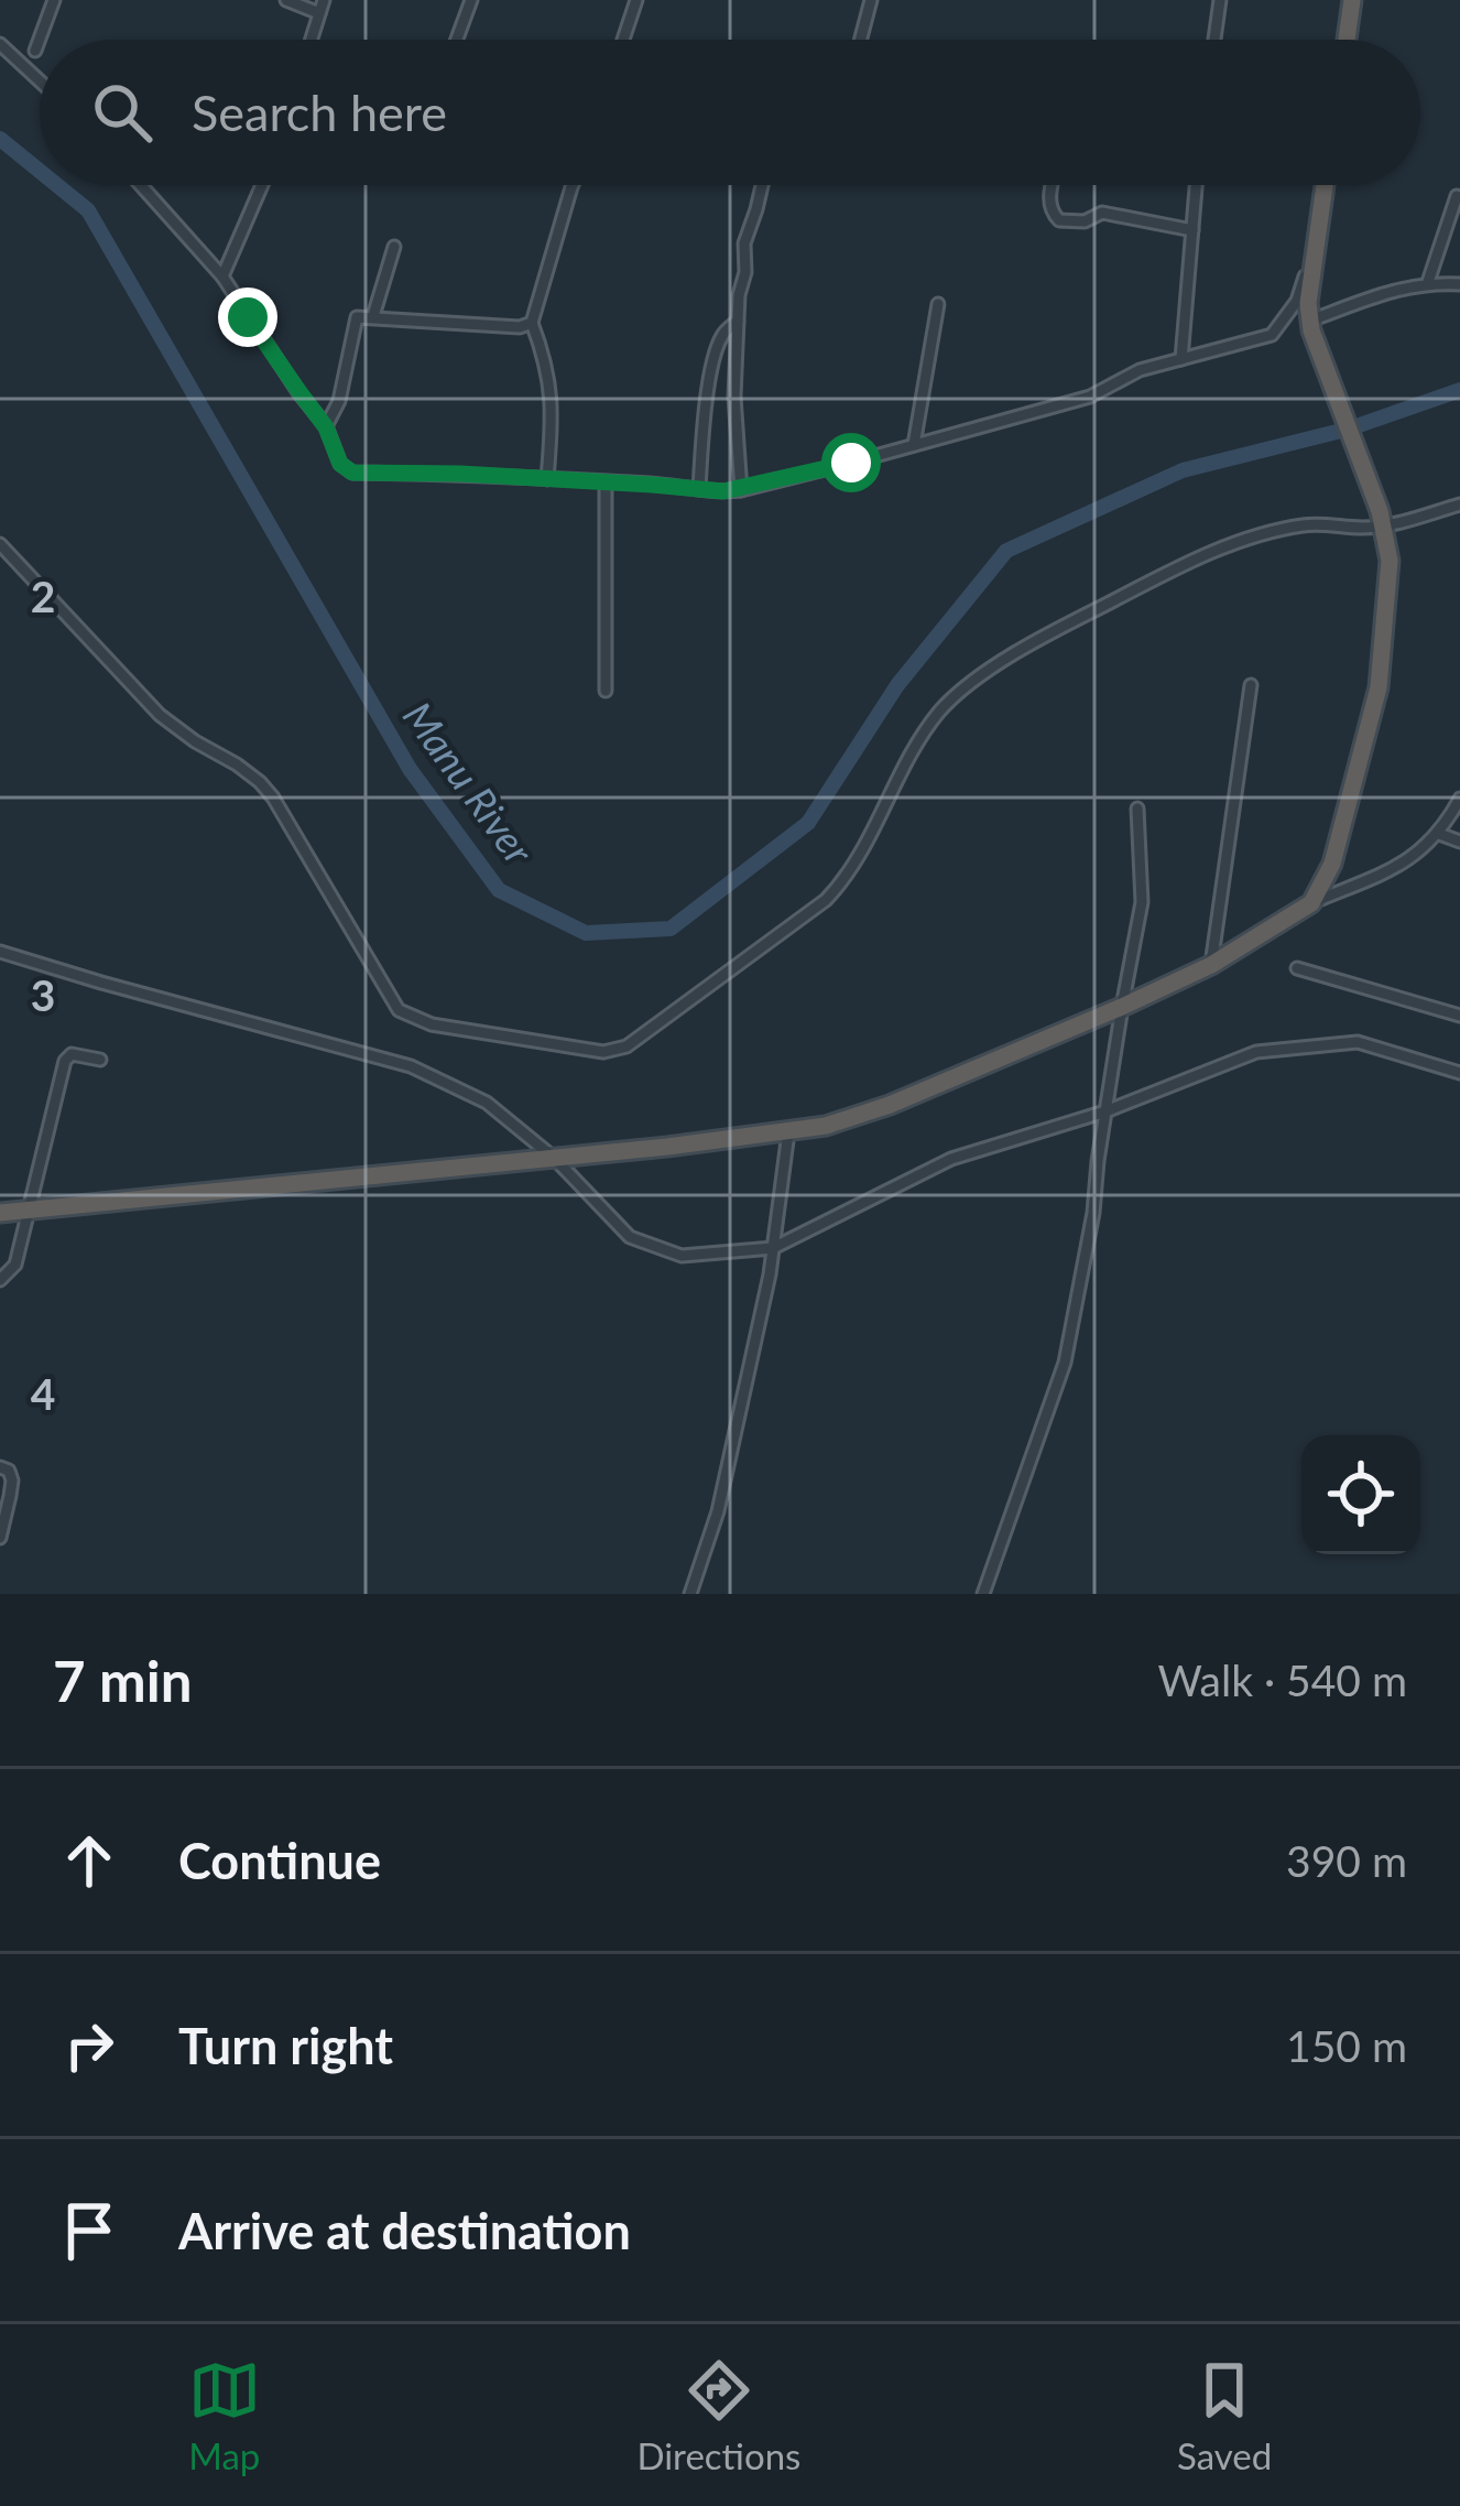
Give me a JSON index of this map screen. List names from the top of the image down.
{
  "water": ["Manu River"],
  "page": {
    "search": "Search here",
    "heading": ["7 min", "Walk · 540 m"],
    "list": [
      ["Continue", "390 m"],
      ["Turn right", "150 m"],
      "Arrive at destination"
    ],
    "nav": ["Map", "Directions", "Saved"]
  },
  "grid": {
    "rows": ["2", "3", "4"]
  }
}
